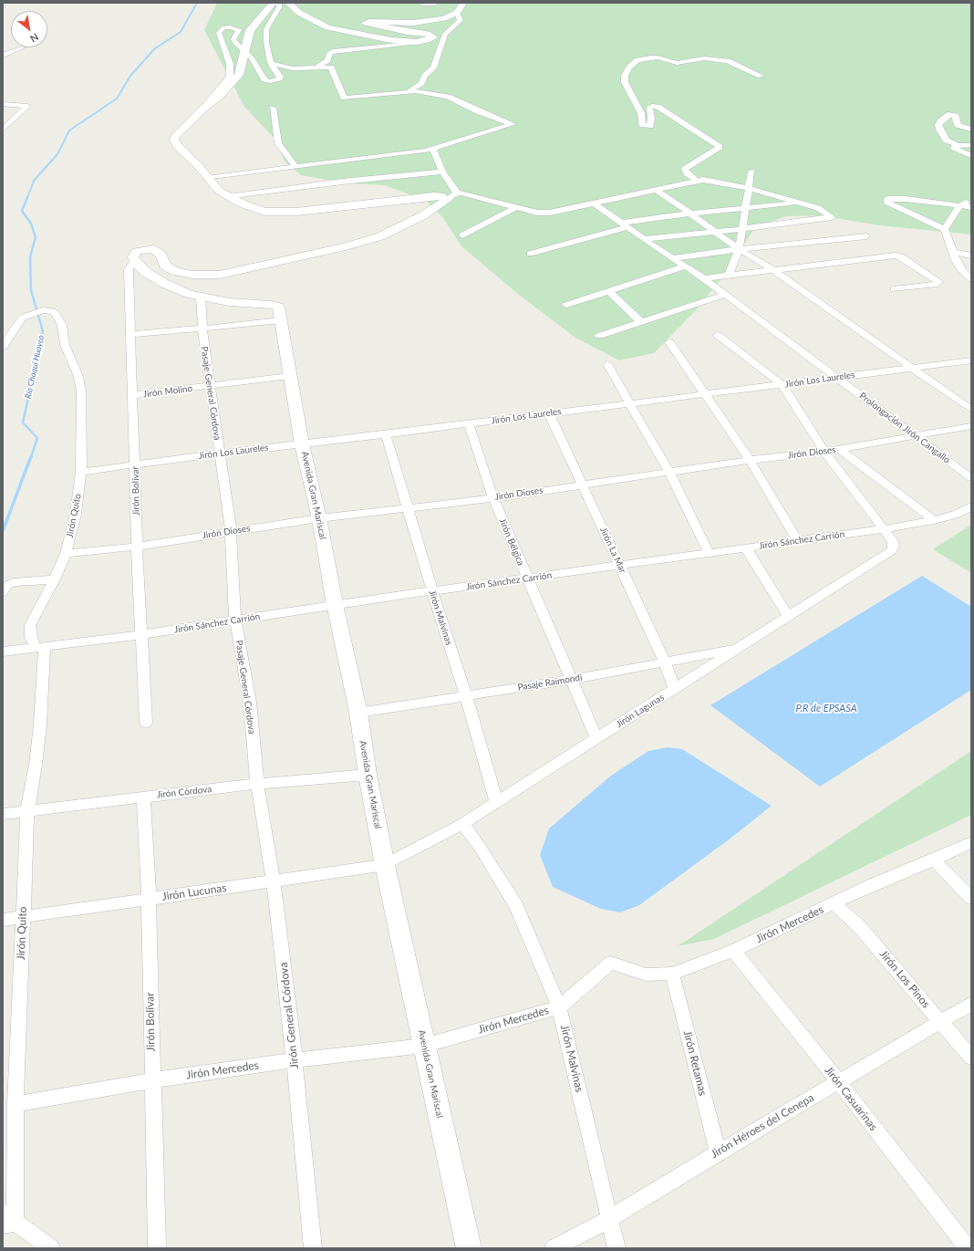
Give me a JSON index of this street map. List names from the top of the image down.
{
  "streets": {
    "street": [
      "Jirón Los Laureles",
      "Jirón Molino",
      "Pasaje General Córdova",
      "Prolongación Jirón Cangallo",
      "Jirón Dioses",
      "Jirón Bolívar",
      "Avenida Gran Mariscal",
      "Jirón Quito",
      "Jirón Sánchez Carrión",
      "Jirón Bélgica",
      "Jirón La Mar",
      "Jirón Malvinas",
      "Pasaje Raimondi",
      "Jirón Lagunas",
      "Jirón Córdova",
      "Jirón Lucunas",
      "Jirón Mercedes",
      "Jirón Los Pinos",
      "Jirón General Córdova",
      "Jirón Retamas",
      "Jirón Casuarinas",
      "Jirón Héroes del Cenepa"
    ]
  },
  "crossings": [
    ["Jirón Los Laureles", "Pasaje General Córdova"],
    ["Jirón Los Laureles", "Prolongación Jirón Cangallo"],
    ["Jirón Los Laureles", "Jirón Bolívar"],
    ["Jirón Los Laureles", "Avenida Gran Mariscal"],
    ["Jirón Los Laureles", "Jirón Quito"],
    ["Jirón Los Laureles", "Jirón Bélgica"],
    ["Jirón Los Laureles", "Jirón La Mar"],
    ["Jirón Los Laureles", "Jirón Malvinas"],
    ["Jirón Molino", "Pasaje General Córdova"],
    ["Jirón Molino", "Jirón Bolívar"],
    ["Jirón Molino", "Avenida Gran Mariscal"],
    ["Pasaje General Córdova", "Jirón Dioses"],
    ["Pasaje General Córdova", "Avenida Gran Mariscal"],
    ["Pasaje General Córdova", "Jirón Sánchez Carrión"],
    ["Pasaje General Córdova", "Jirón Córdova"],
    ["Pasaje General Córdova", "Jirón General Córdova"],
    ["Prolongación Jirón Cangallo", "Jirón Dioses"],
    ["Jirón Dioses", "Jirón Bolívar"],
    ["Jirón Dioses", "Avenida Gran Mariscal"],
    ["Jirón Dioses", "Jirón Quito"],
    ["Jirón Dioses", "Jirón Bélgica"],
    ["Jirón Dioses", "Jirón La Mar"],
    ["Jirón Dioses", "Jirón Malvinas"],
    ["Jirón Bolívar", "Jirón Sánchez Carrión"],
    ["Jirón Bolívar", "Jirón Córdova"],
    ["Jirón Bolívar", "Jirón Lucunas"],
    ["Jirón Bolívar", "Jirón Mercedes"],
    ["Avenida Gran Mariscal", "Jirón Sánchez Carrión"],
    ["Avenida Gran Mariscal", "Pasaje Raimondi"],
    ["Avenida Gran Mariscal", "Jirón Lagunas"],
    ["Avenida Gran Mariscal", "Jirón Córdova"],
    ["Avenida Gran Mariscal", "Jirón Lucunas"],
    ["Avenida Gran Mariscal", "Jirón Mercedes"],
    ["Jirón Quito", "Jirón Sánchez Carrión"],
    ["Jirón Quito", "Jirón Córdova"],
    ["Jirón Quito", "Jirón Lucunas"],
    ["Jirón Quito", "Jirón Mercedes"],
    ["Jirón Sánchez Carrión", "Jirón Bélgica"],
    ["Jirón Sánchez Carrión", "Jirón La Mar"],
    ["Jirón Sánchez Carrión", "Jirón Malvinas"],
    ["Jirón Sánchez Carrión", "Jirón Lagunas"],
    ["Jirón Bélgica", "Pasaje Raimondi"],
    ["Jirón Bélgica", "Jirón Lagunas"],
    ["Jirón La Mar", "Pasaje Raimondi"],
    ["Jirón La Mar", "Jirón Lagunas"],
    ["Jirón Malvinas", "Pasaje Raimondi"],
    ["Jirón Malvinas", "Jirón Lagunas"],
    ["Jirón Malvinas", "Jirón Mercedes"],
    ["Jirón Malvinas", "Jirón Héroes del Cenepa"],
    ["Pasaje Raimondi", "Jirón Lagunas"],
    ["Jirón Lagunas", "Jirón Lucunas"],
    ["Jirón Córdova", "Jirón General Córdova"],
    ["Jirón Lucunas", "Jirón General Córdova"],
    ["Jirón Mercedes", "Jirón Los Pinos"],
    ["Jirón Mercedes", "Jirón General Córdova"],
    ["Jirón Mercedes", "Jirón Retamas"],
    ["Jirón Mercedes", "Jirón Casuarinas"],
    ["Jirón Los Pinos", "Jirón Héroes del Cenepa"],
    ["Jirón Retamas", "Jirón Héroes del Cenepa"],
    ["Jirón Casuarinas", "Jirón Héroes del Cenepa"]
  ],
  "water": ["Río Chaqui Huayco", "P.R de EPSASA"],
  "north": "bottom right"
}
